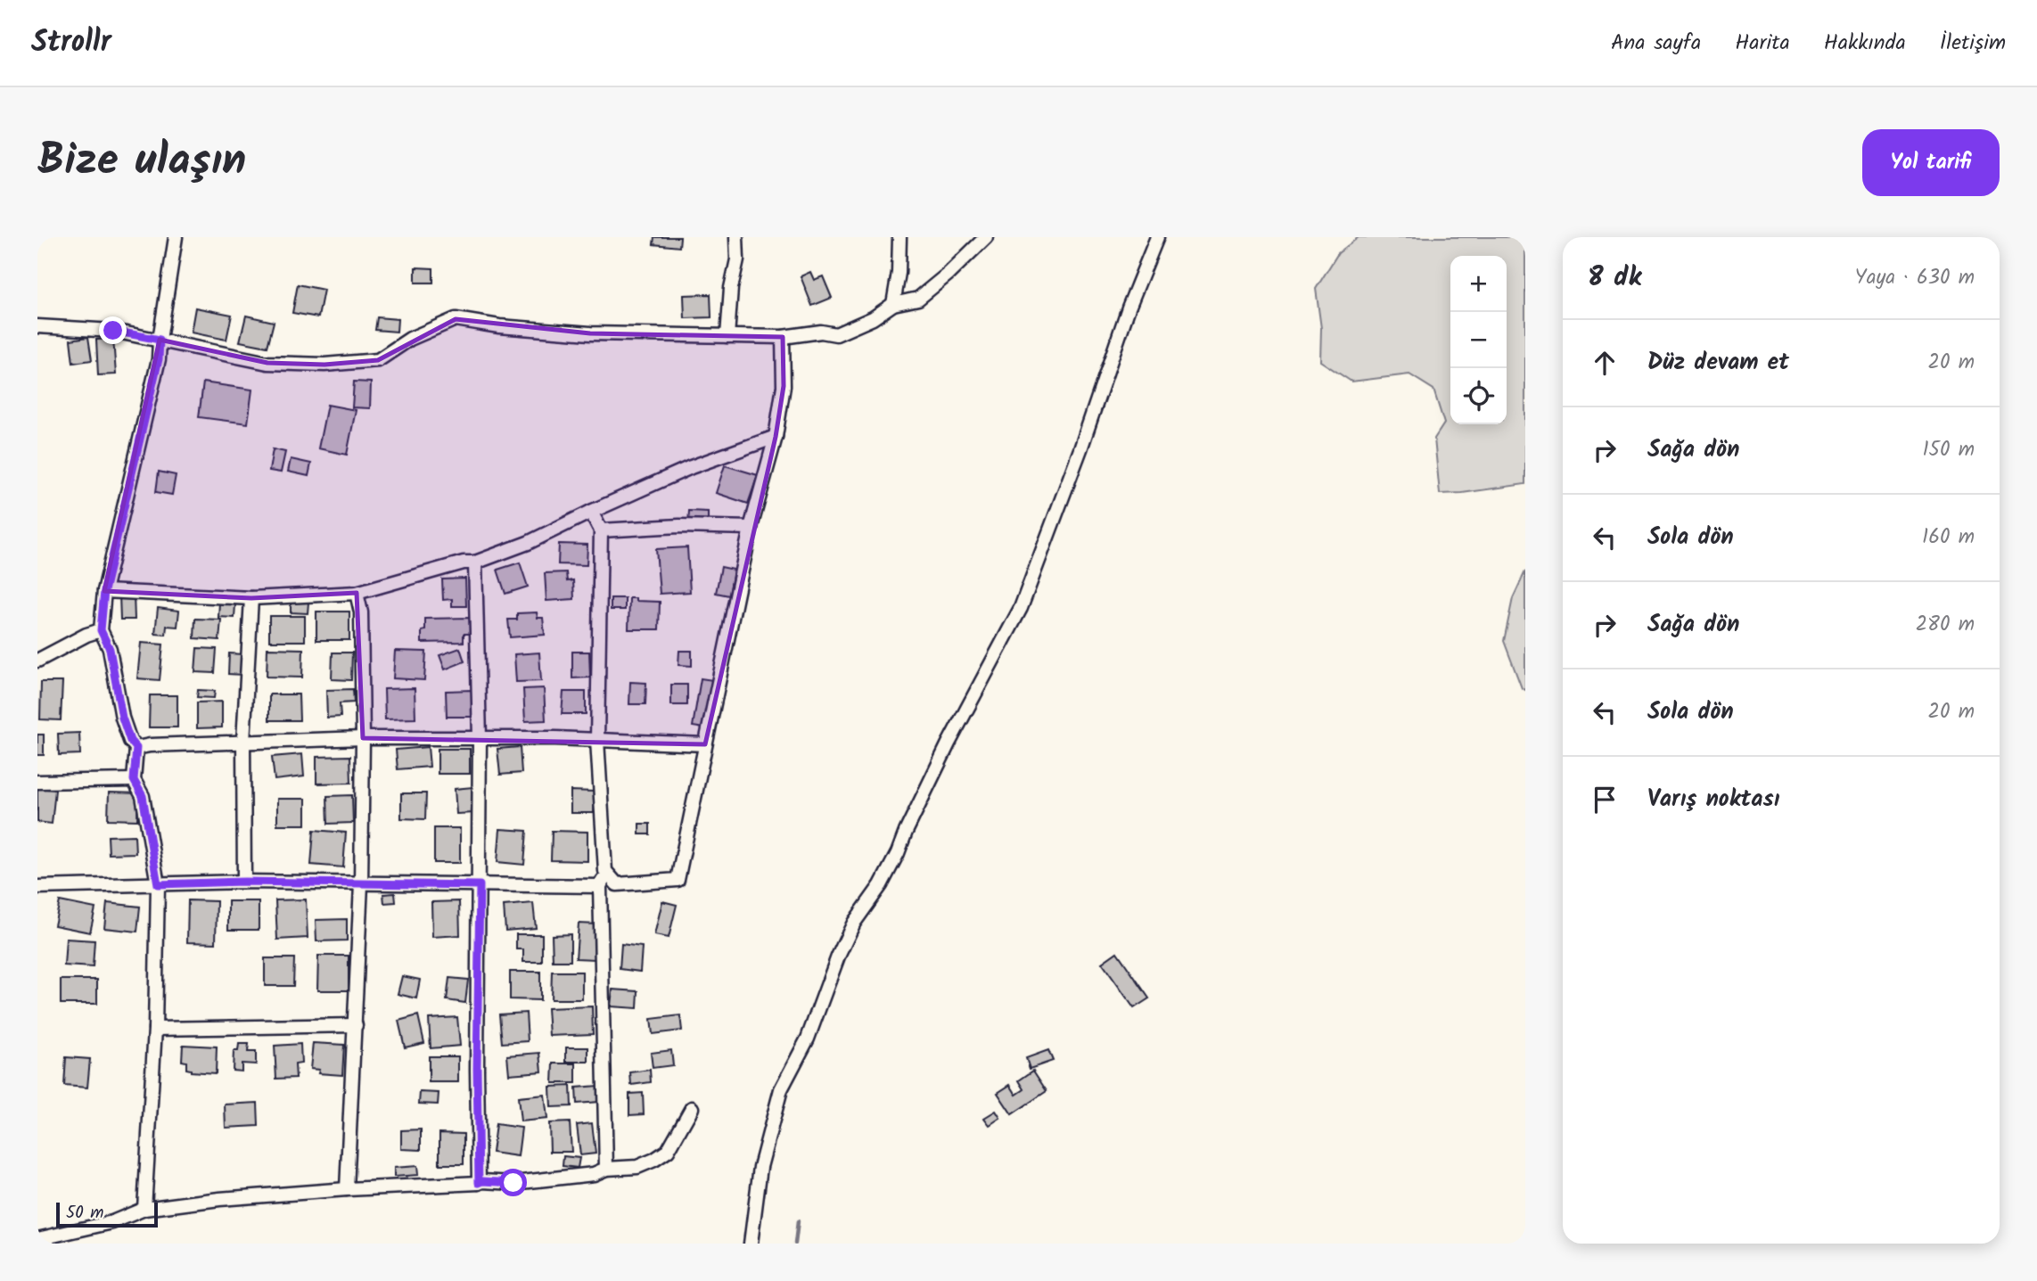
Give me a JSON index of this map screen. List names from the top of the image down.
{
  "scale_bar": "50 m",
  "page": {
    "header": "Strollr",
    "nav": [
      "Ana sayfa",
      "Harita",
      "Hakkında",
      "İletişim"
    ],
    "title": "Bize ulaşın",
    "buttons": "Yol tarifi",
    "heading": ["8 dk", "Yaya · 630 m"],
    "map_buttons": ["+", "−"],
    "list": [
      ["Düz devam et", "20 m"],
      ["Sağa dön", "150 m"],
      ["Sola dön", "160 m"],
      ["Sağa dön", "280 m"],
      ["Sola dön", "20 m"],
      "Varış noktası"
    ],
    "scale": "50 m"
  }
}
